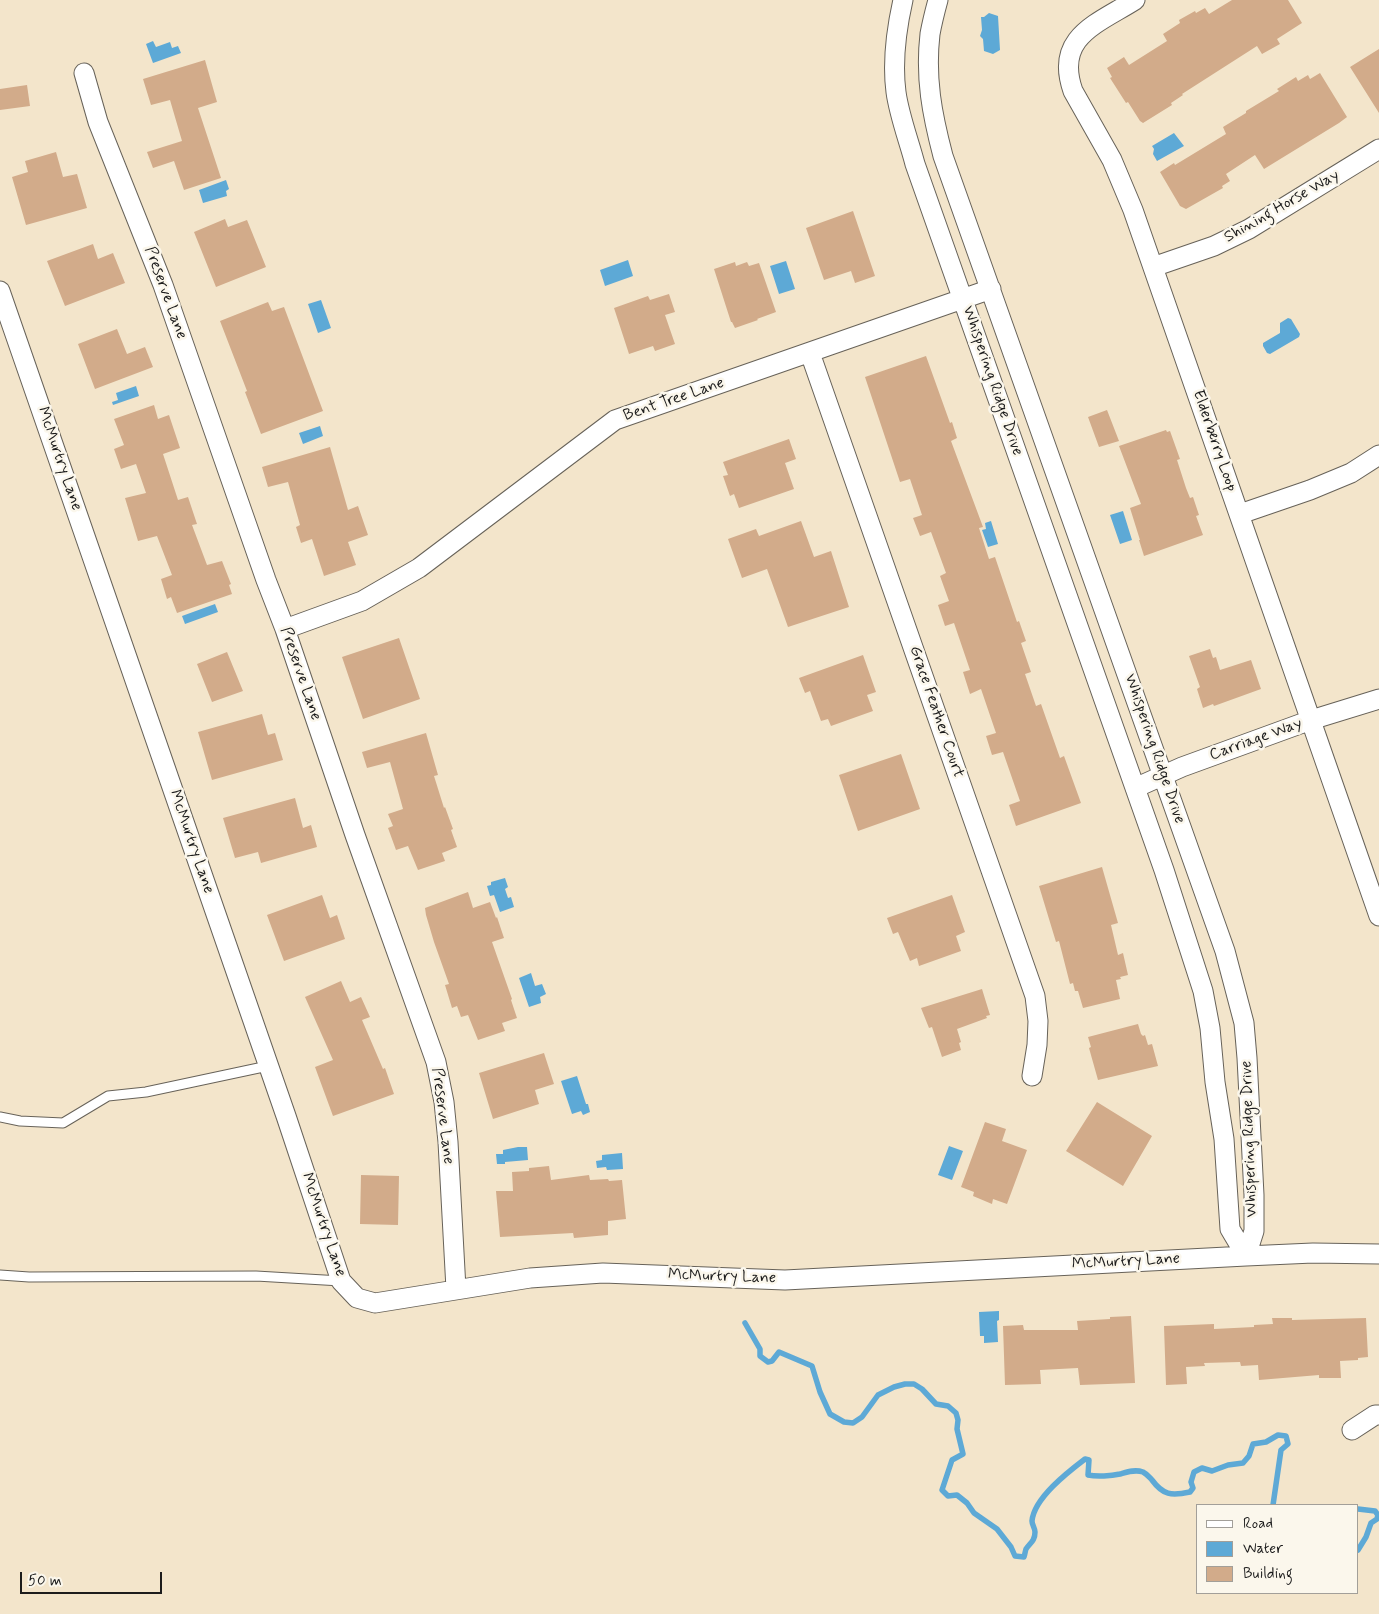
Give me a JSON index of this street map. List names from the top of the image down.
{
  "streets": {
    "street": [
      "Shining Horse Way",
      "Preserve Lane",
      "Whispering Ridge Drive",
      "Bent Tree Lane",
      "Elderberry Loop",
      "McMurtry Lane",
      "Grace Feather Court",
      "Carriage Way"
    ]
  },
  "crossings": [
    ["Shining Horse Way", "Elderberry Loop"],
    ["Preserve Lane", "Bent Tree Lane"],
    ["Preserve Lane", "McMurtry Lane"],
    ["Whispering Ridge Drive", "Bent Tree Lane"],
    ["Whispering Ridge Drive", "McMurtry Lane"],
    ["Whispering Ridge Drive", "Carriage Way"],
    ["Bent Tree Lane", "Grace Feather Court"],
    ["Elderberry Loop", "Carriage Way"]
  ],
  "legend": ["Road", "Water", "Building"],
  "scale_bar": "50 m"
}
